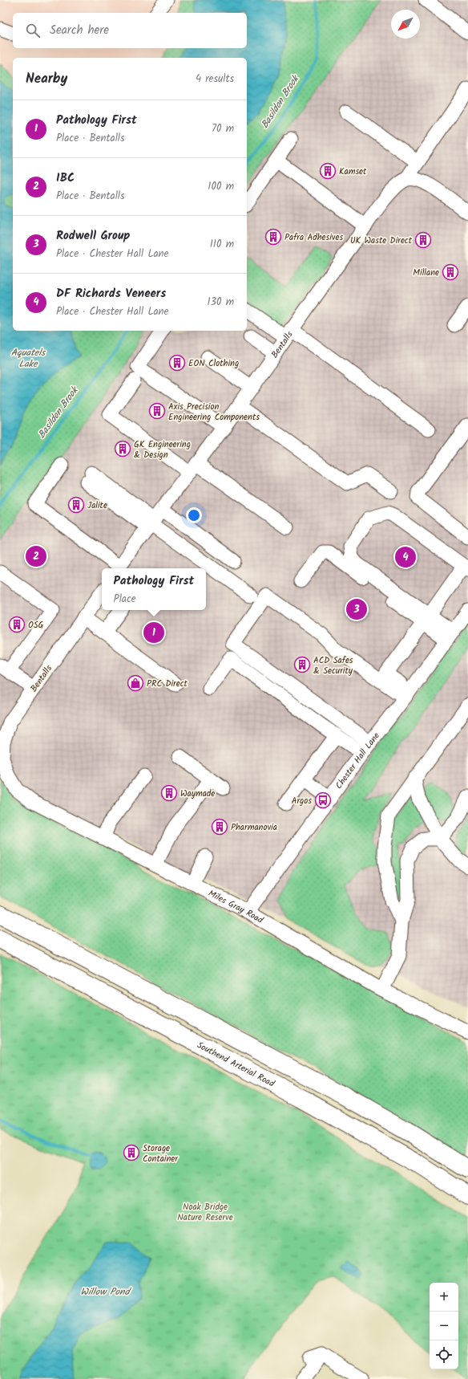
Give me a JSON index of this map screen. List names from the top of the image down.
{
  "streets": {
    "highway": ["Southend Arterial Road"],
    "street": ["Bentalls", "Chester Hall Lane", "Miles Gray Road"]
  },
  "crossings": [
    ["Bentalls", "Miles Gray Road"],
    ["Chester Hall Lane", "Miles Gray Road"]
  ],
  "water": ["Basildon Brook", "Aquatels Lake", "Willow Pond"],
  "parks": ["Noak Bridge Nature Reserve"],
  "places": {
    "building": [
      "Kamset",
      "Pafra Adhesives",
      "UK Waste Direct",
      "Millane",
      "EON Clothing",
      "Axis Precision Engineering Components",
      "GK Engineering & Design",
      "Jalite",
      "OSG",
      "ACD Safes & Security",
      "Waymade",
      "Pharmanovia",
      "Storage Container"
    ],
    "shop": ["PRC Direct"],
    "bus stop": ["Argos"]
  },
  "north": "bottom left",
  "page": {
    "search": "Search here",
    "heading": ["Nearby", "4 results"],
    "list": [
      {
        "mark": "1",
        "name": "Pathology First",
        "note": "Place · Bentalls",
        "value": "70 m"
      },
      {
        "mark": "2",
        "name": "IBC",
        "note": "Place · Bentalls",
        "value": "100 m"
      },
      {
        "mark": "3",
        "name": "Rodwell Group",
        "note": "Place · Chester Hall Lane",
        "value": "110 m"
      },
      {
        "mark": "4",
        "name": "DF Richards Veneers",
        "note": "Place · Chester Hall Lane",
        "value": "130 m"
      }
    ],
    "pins": [
      "2",
      "4",
      "3",
      "1"
    ],
    "popup": ["Pathology First", "Place"],
    "map_buttons": ["+", "−"]
  }
}
